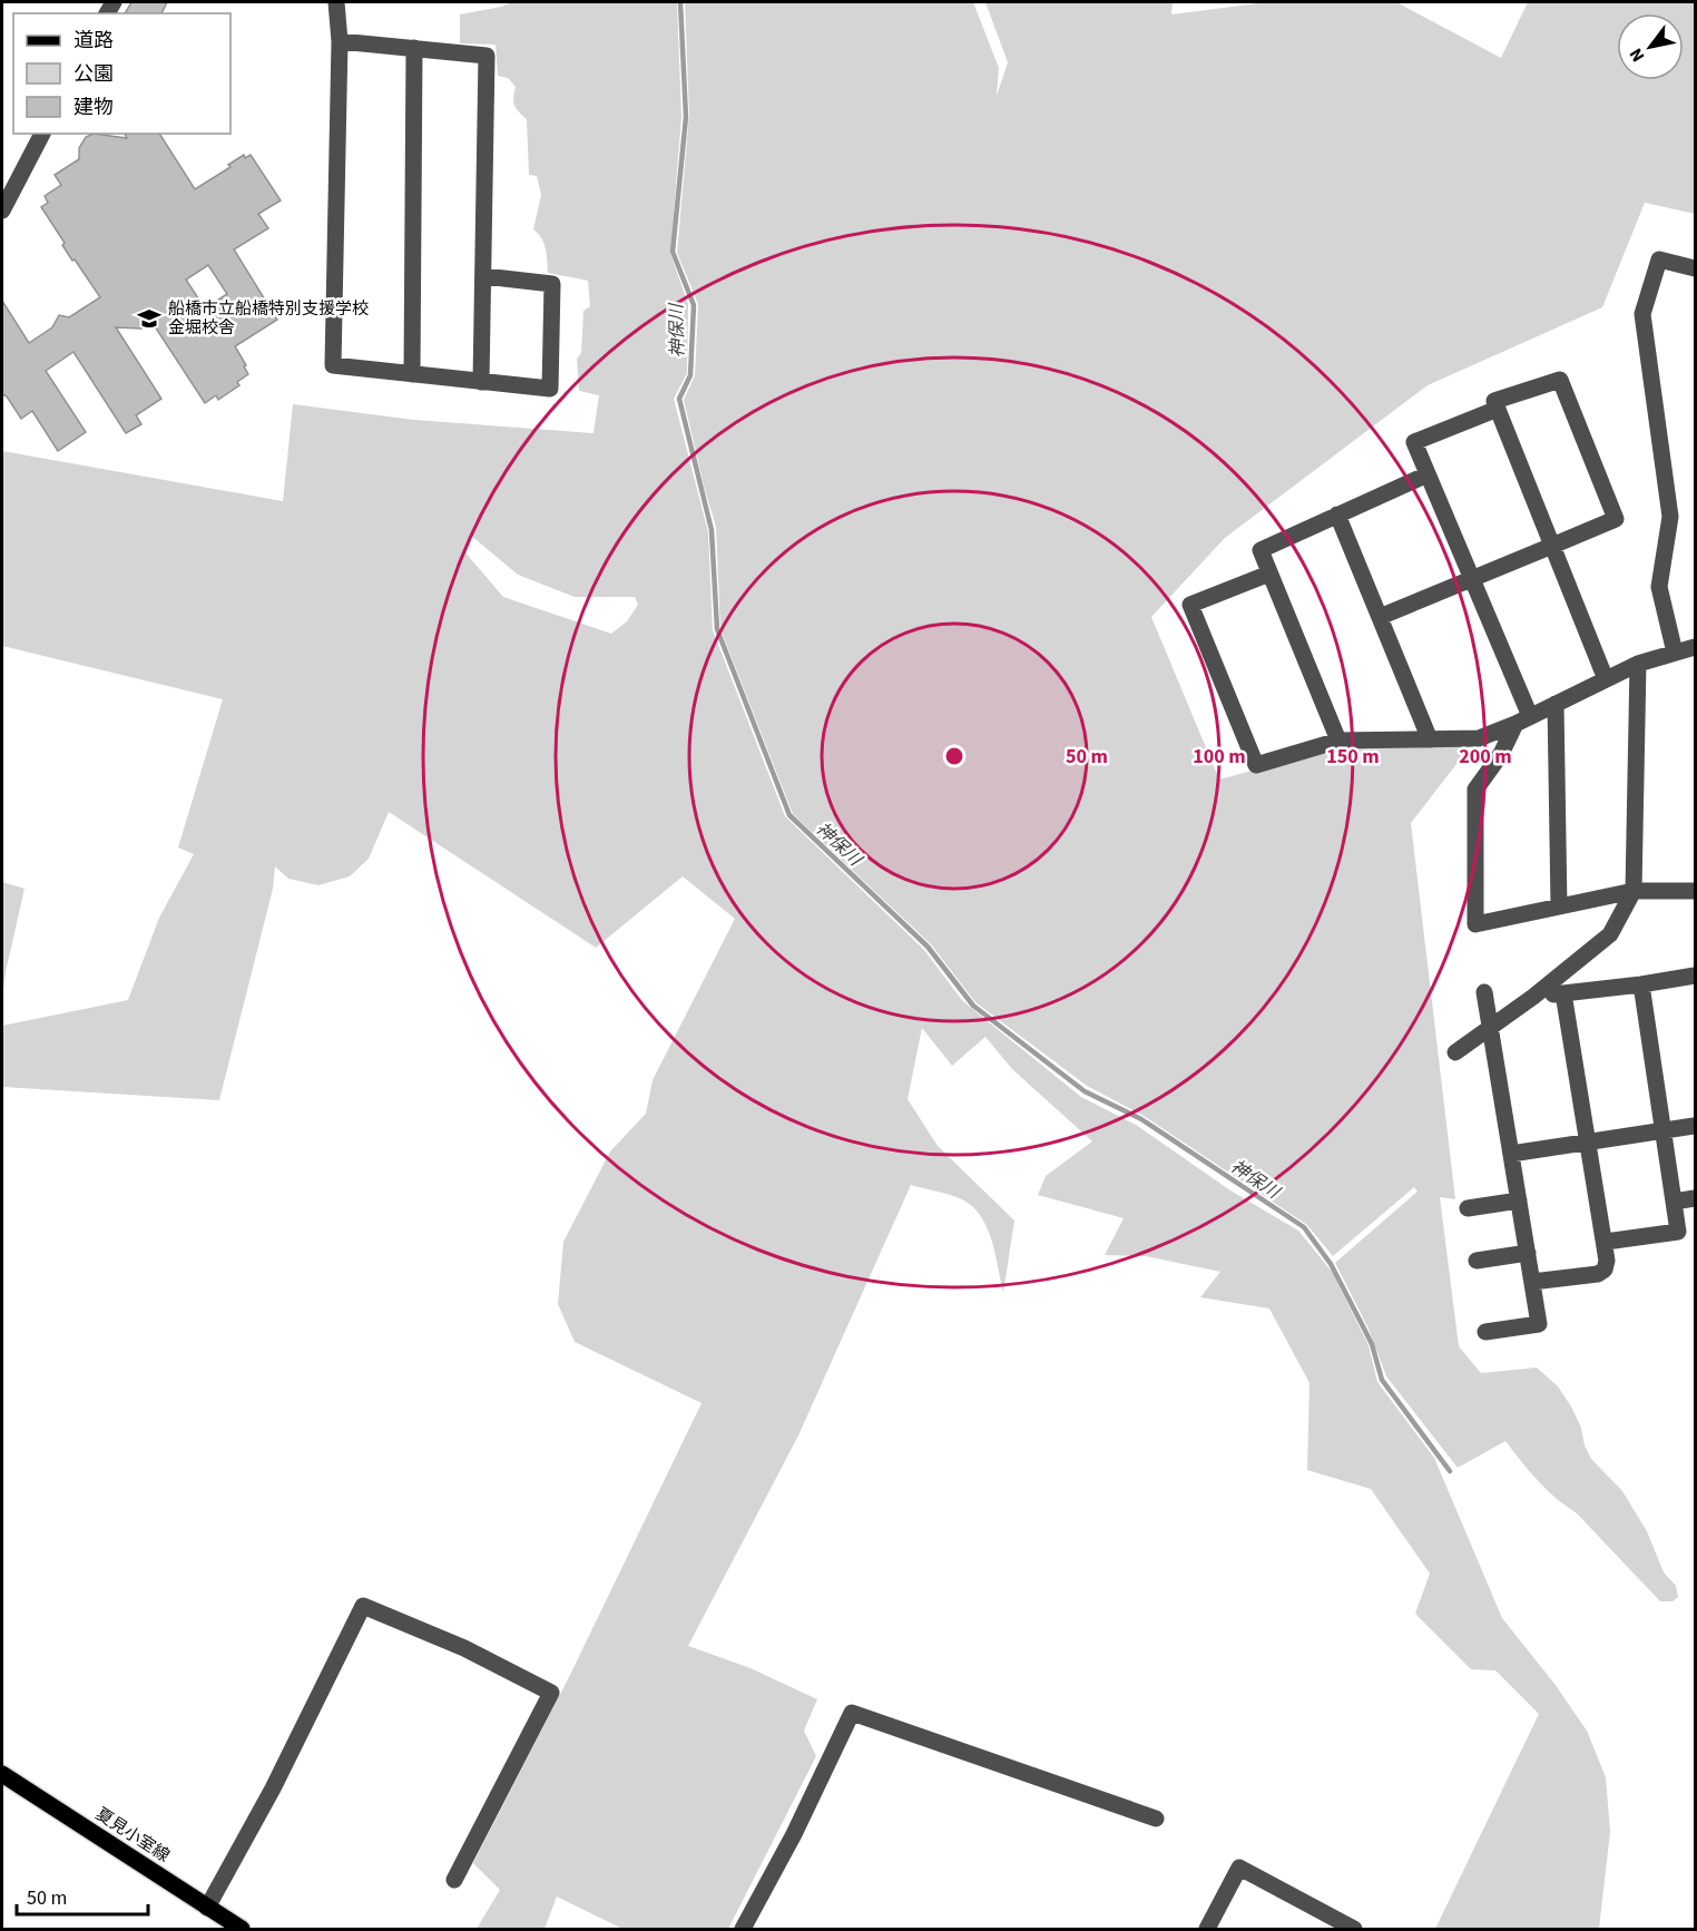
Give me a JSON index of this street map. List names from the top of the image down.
{
  "streets": {
    "main road": ["夏見小室線"]
  },
  "water": ["神保川"],
  "places": {
    "school or university": ["船橋市立船橋特別支援学校 金堀校舎"]
  },
  "legend": ["道路", "公園", "建物"],
  "scale_bar": "50 m",
  "north": "bottom left",
  "rings": [
    "50 m",
    "100 m",
    "150 m",
    "200 m"
  ]
}
